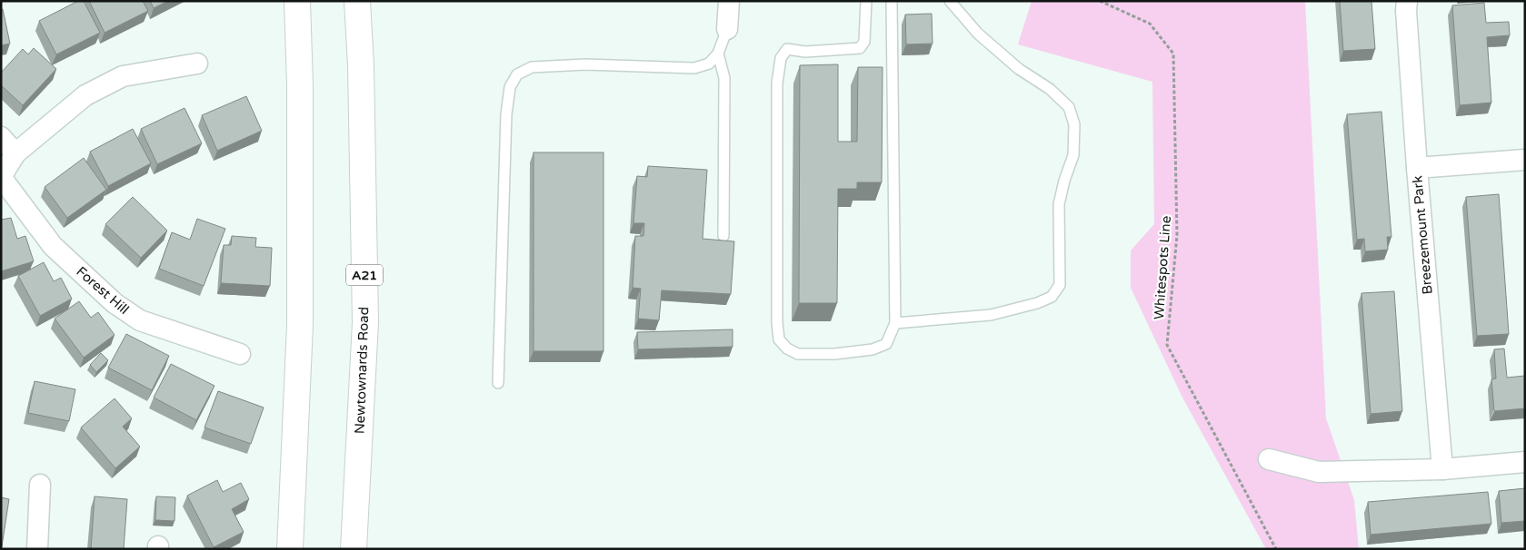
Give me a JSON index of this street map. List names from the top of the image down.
{
  "streets": {
    "highway": ["A21", "Newtownards Road"],
    "street": ["Breezemount Park", "Forest Hill"],
    "path": ["Whitespots Line"]
  }
}
